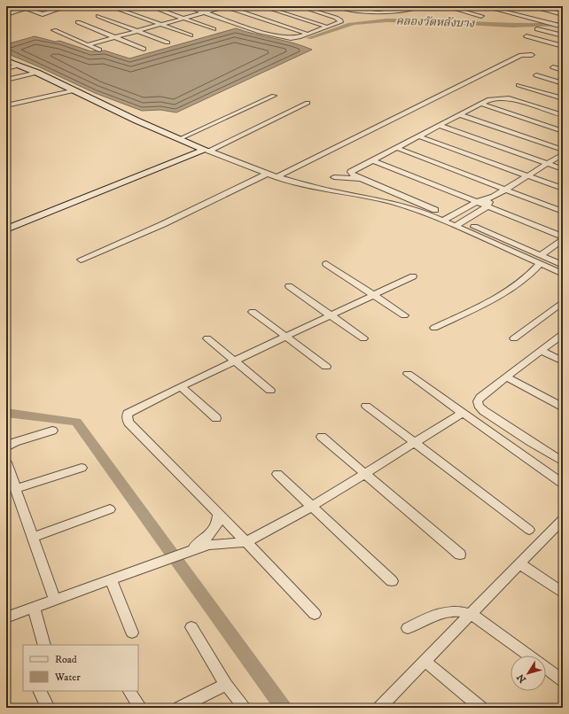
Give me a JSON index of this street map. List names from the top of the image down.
{
  "water": ["คลองวัดหลังบาง"],
  "legend": ["Road", "Water"],
  "north": "bottom left"
}
